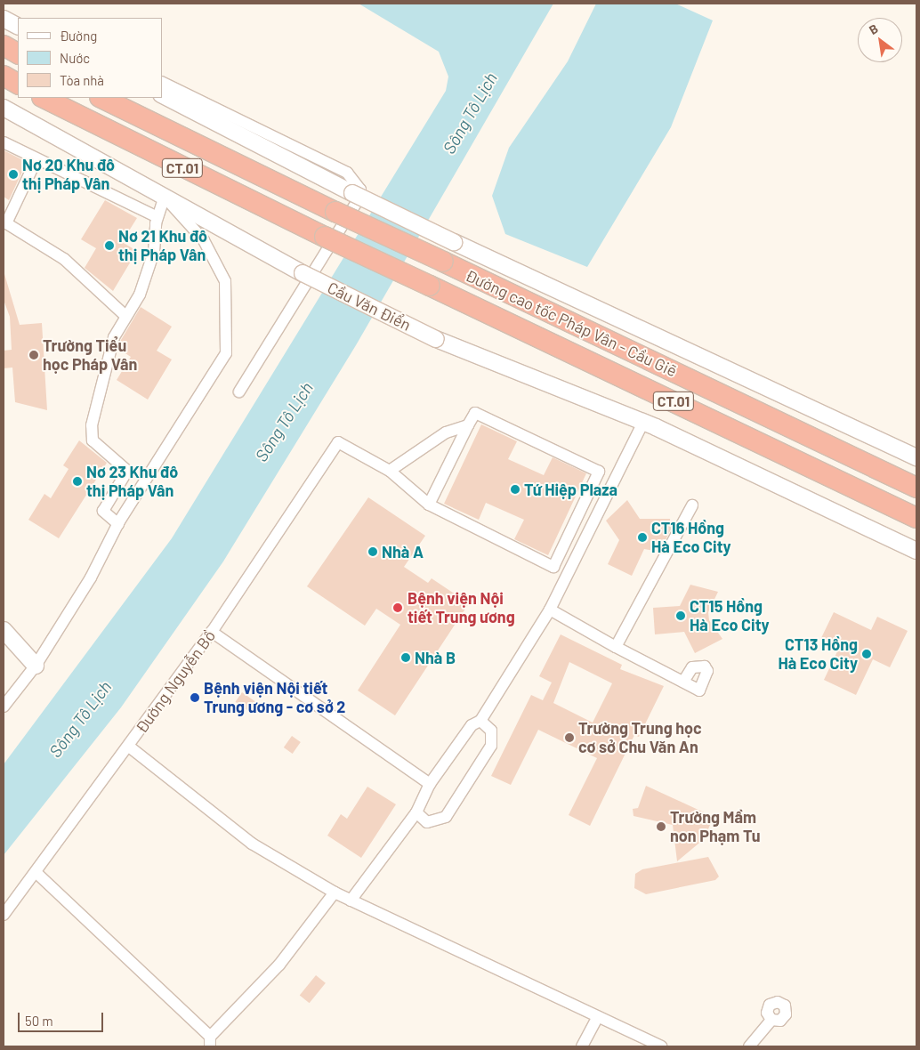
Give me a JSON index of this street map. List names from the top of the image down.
{
  "streets": {
    "highway": ["CT.01", "Đường cao tốc Pháp Vân - Cầu Giẽ"],
    "street": ["Cầu Văn Điển", "Đường Nguyễn Bồ"]
  },
  "water": ["Sông Tô Lịch"],
  "places": [
    "Nơ 20 Khu đô thị Pháp Vân",
    "Nơ 21 Khu đô thị Pháp Vân",
    "Trường Tiểu học Pháp Vân",
    "Nơ 23 Khu đô thị Pháp Vân",
    "Tứ Hiệp Plaza",
    "CT16 Hồng Hà Eco City",
    "Nhà A",
    "Bệnh viện Nội tiết Trung ương",
    "CT15 Hồng Hà Eco City",
    "CT13 Hồng Hà Eco City",
    "Nhà B",
    "Bệnh viện Nội tiết Trung ương - cơ sở 2",
    "Trường Trung học cơ sở Chu Văn An",
    "Trường Mầm non Phạm Tu"
  ],
  "legend": ["Đường", "Nước", "Tòa nhà"],
  "scale_bar": "50 m",
  "north": "top left"
}
